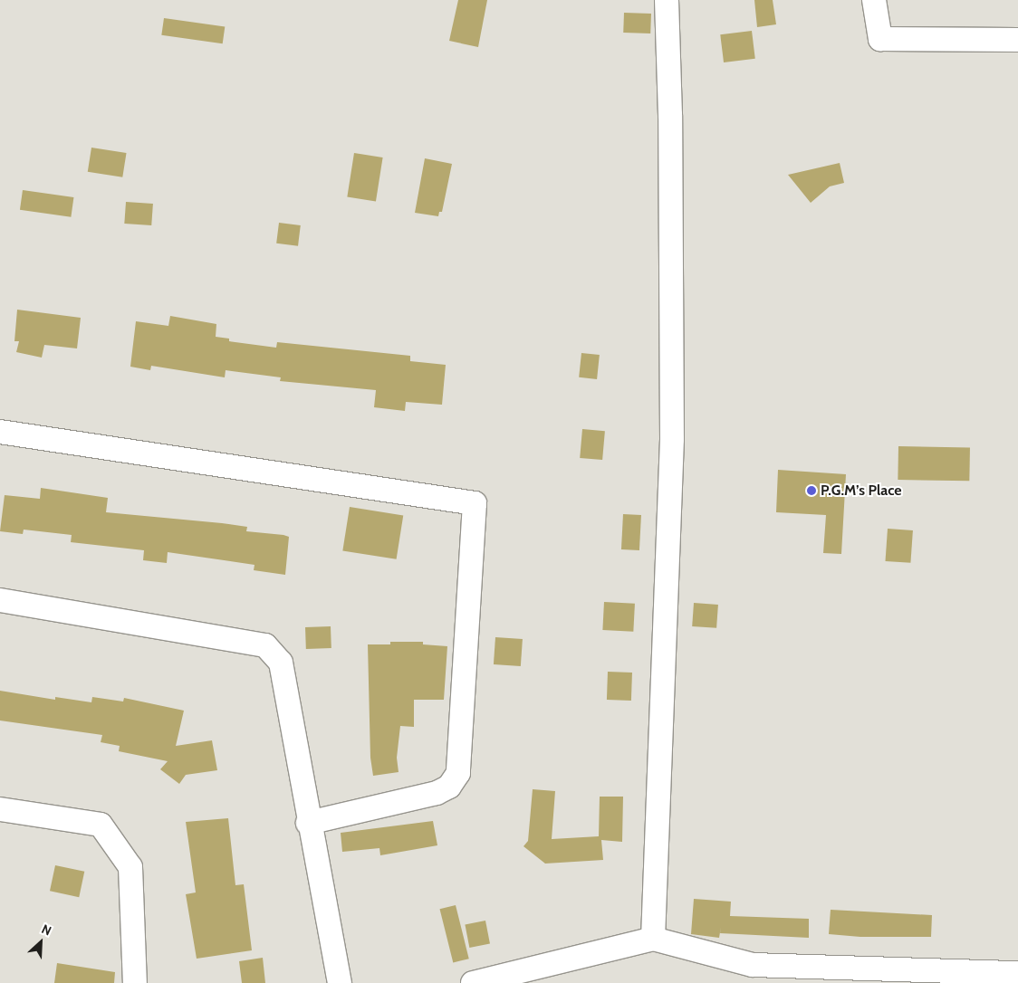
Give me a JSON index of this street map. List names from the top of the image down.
{
  "places": ["P.G.M’s Place"],
  "north": "top right"
}
